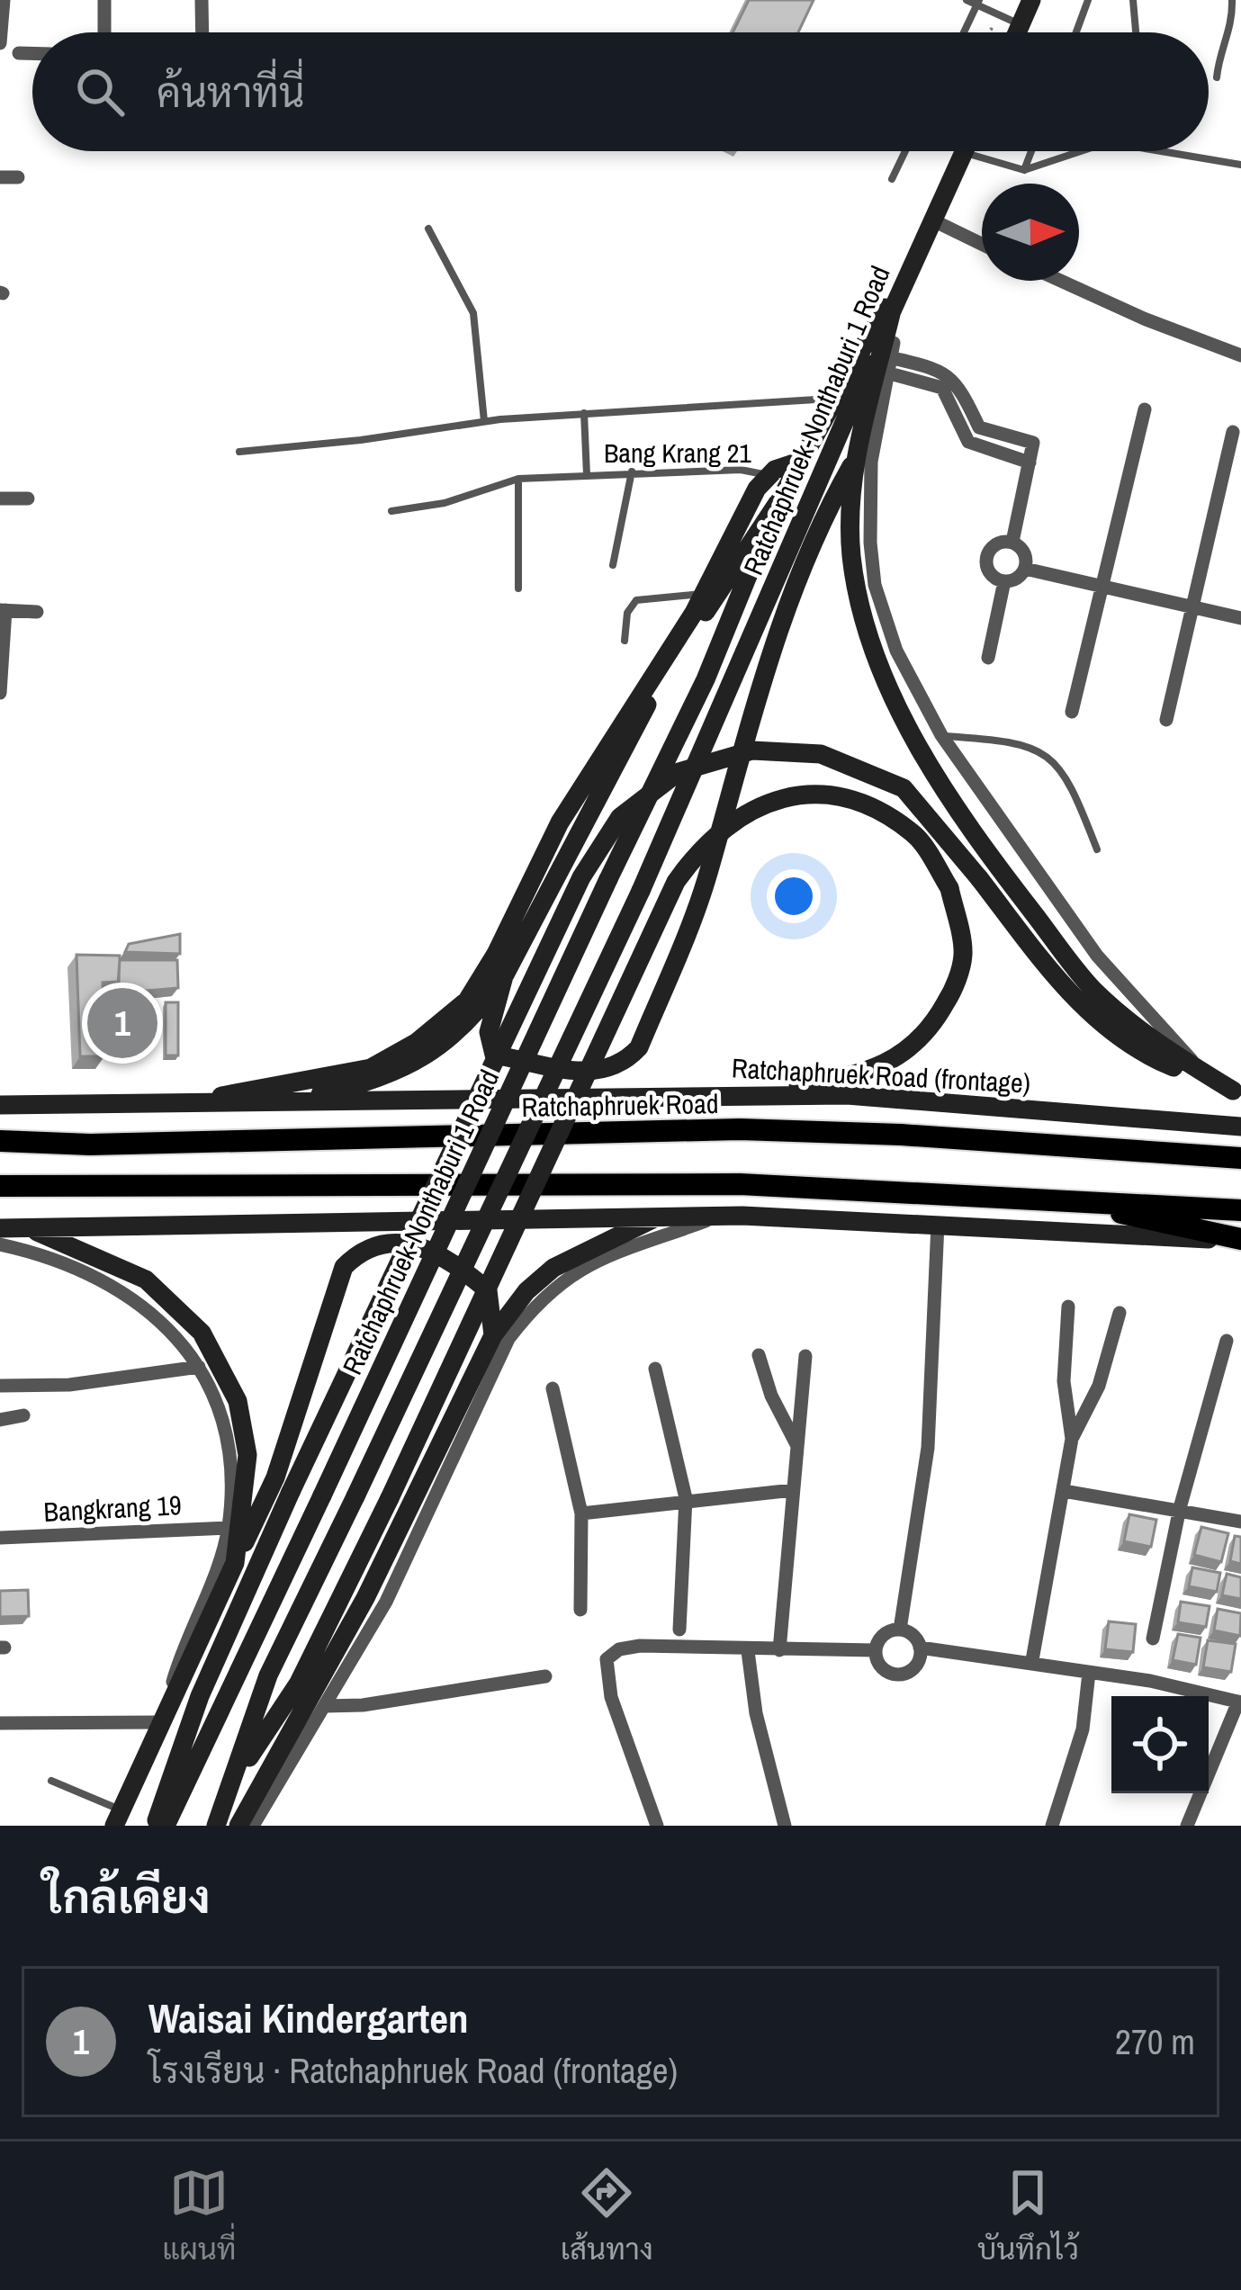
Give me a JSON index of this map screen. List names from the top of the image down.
{
  "streets": {
    "main road": ["Ratchaphruek-Nonthaburi 1 Road", "Ratchaphruek Road (frontage)", "Ratchaphruek Road"],
    "street": ["Bangkrang 19"],
    "lane": ["Bang Krang 21"]
  },
  "north": "right",
  "page": {
    "search": "ค้นหาที่นี่",
    "pins": "1",
    "heading": "ใกล้เคียง",
    "list": [
      {
        "mark": "1",
        "name": "Waisai Kindergarten",
        "note": "โรงเรียน · Ratchaphruek Road (frontage)",
        "value": "270 m"
      }
    ],
    "nav": ["แผนที่", "เส้นทาง", "บันทึกไว้"]
  }
}
